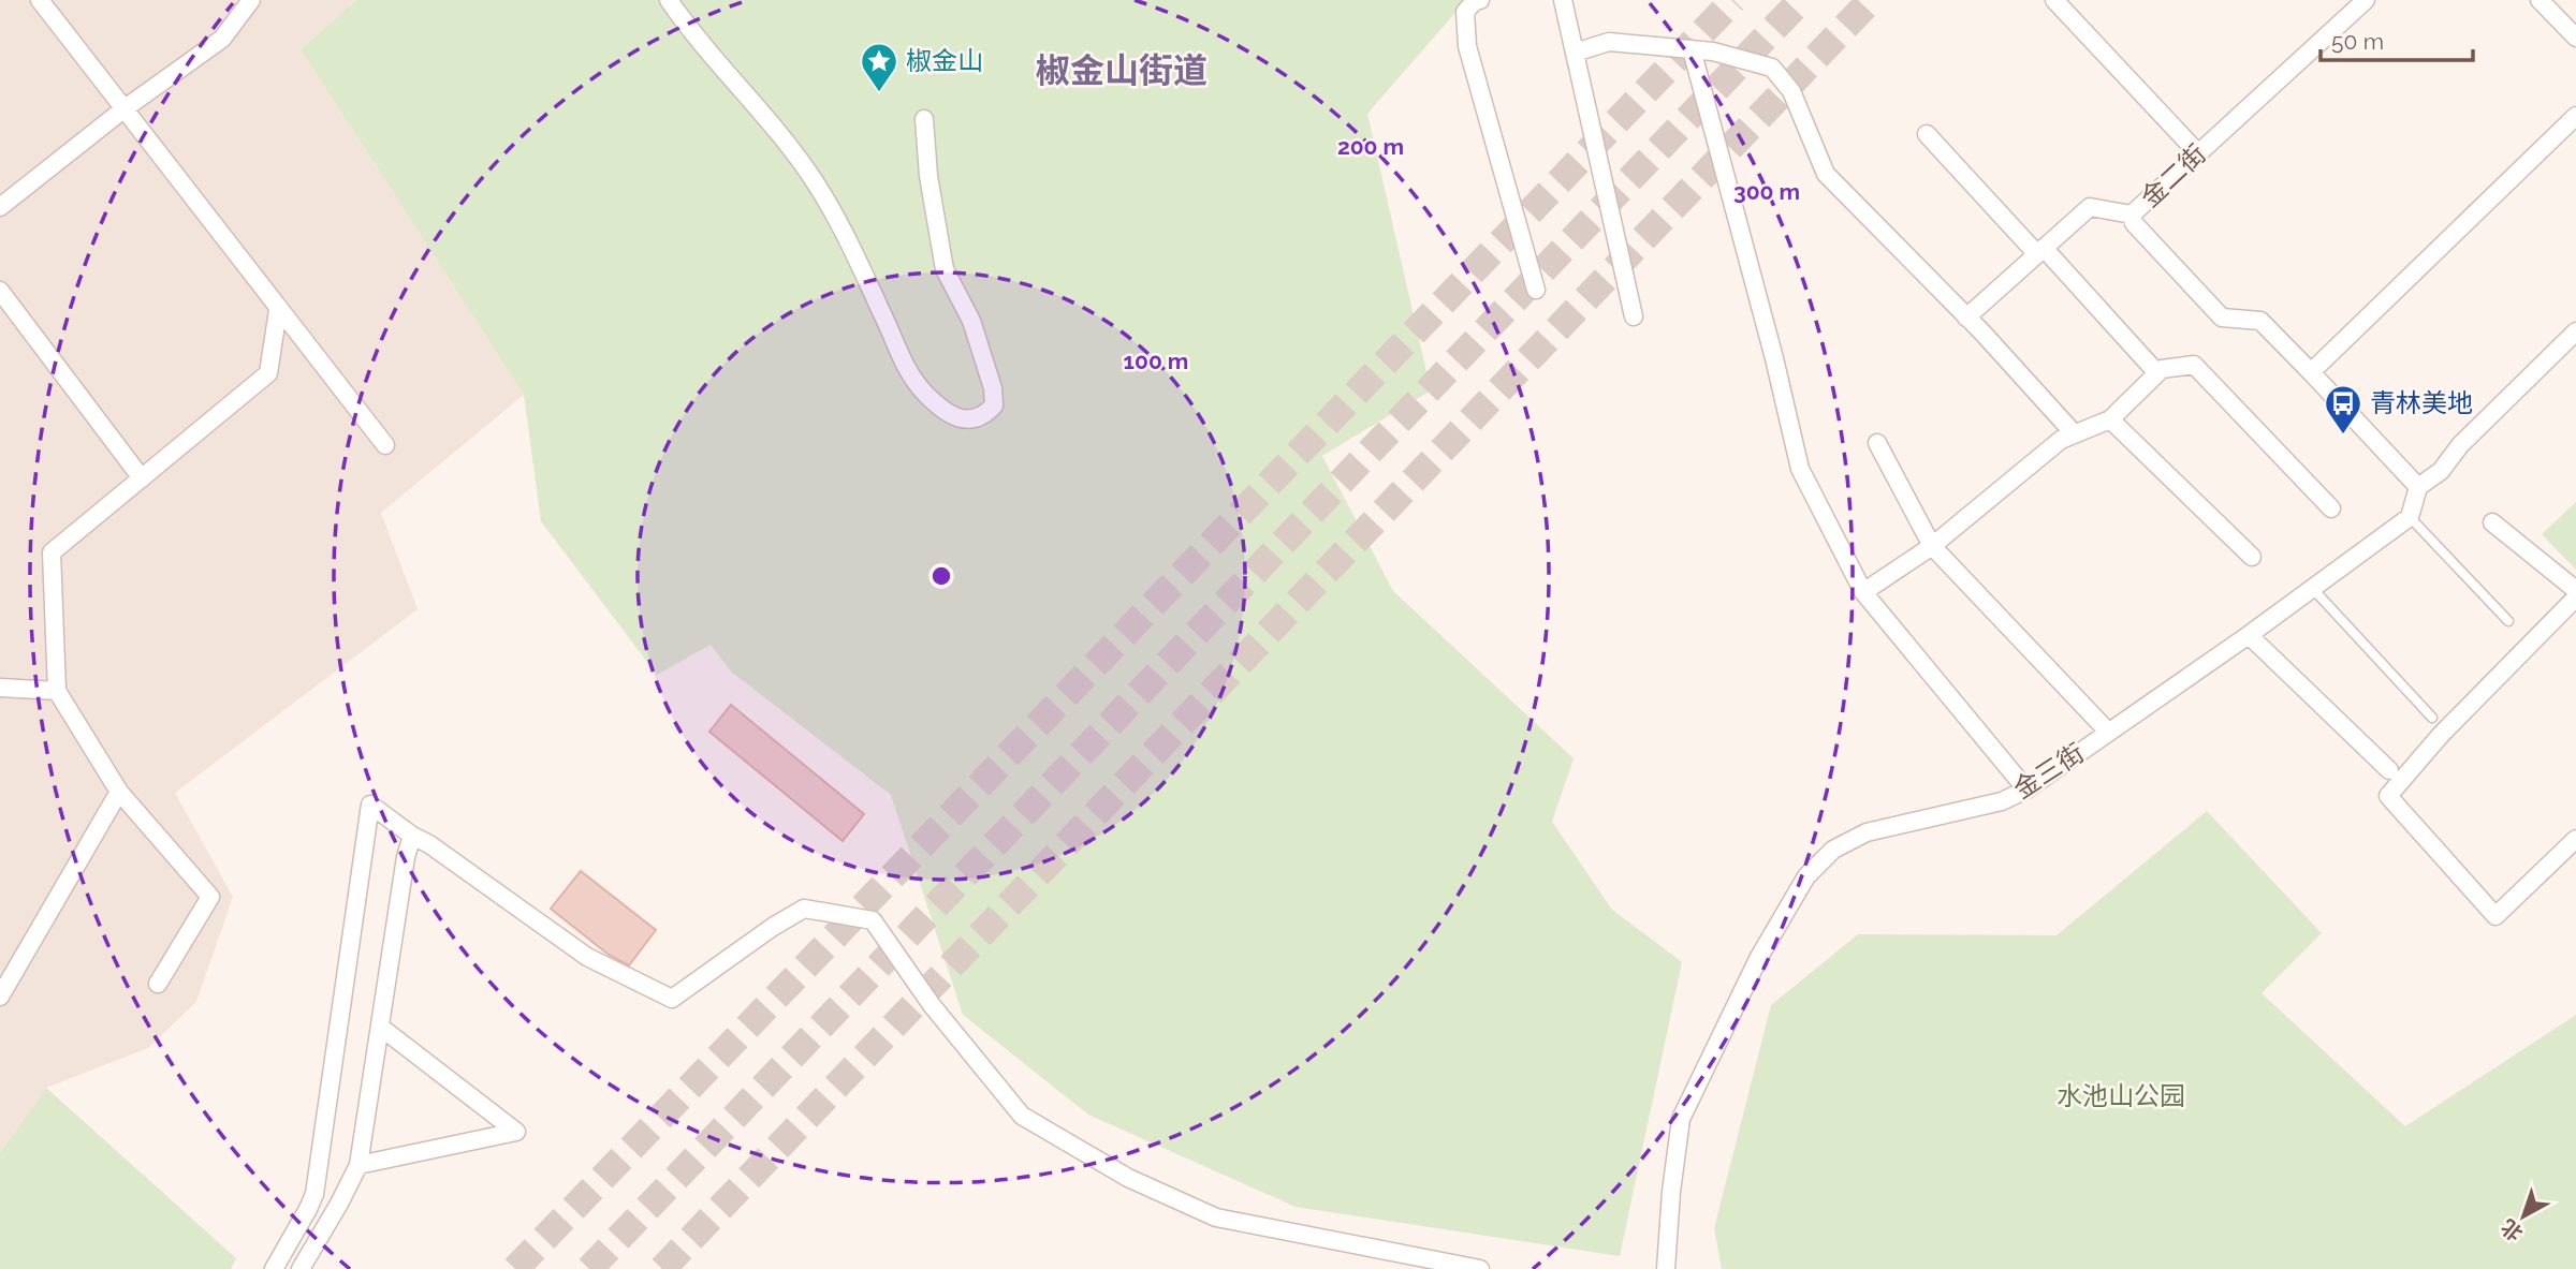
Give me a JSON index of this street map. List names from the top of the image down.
{
  "streets": {
    "street": ["金二街", "金三街"]
  },
  "districts": ["椒金山街道"],
  "parks": ["水池山公园"],
  "places": {
    "place": ["椒金山"],
    "bus stop": ["青林美地"]
  },
  "scale_bar": "50 m",
  "north": "bottom left",
  "rings": ["200 m", "300 m", "100 m"]
}
